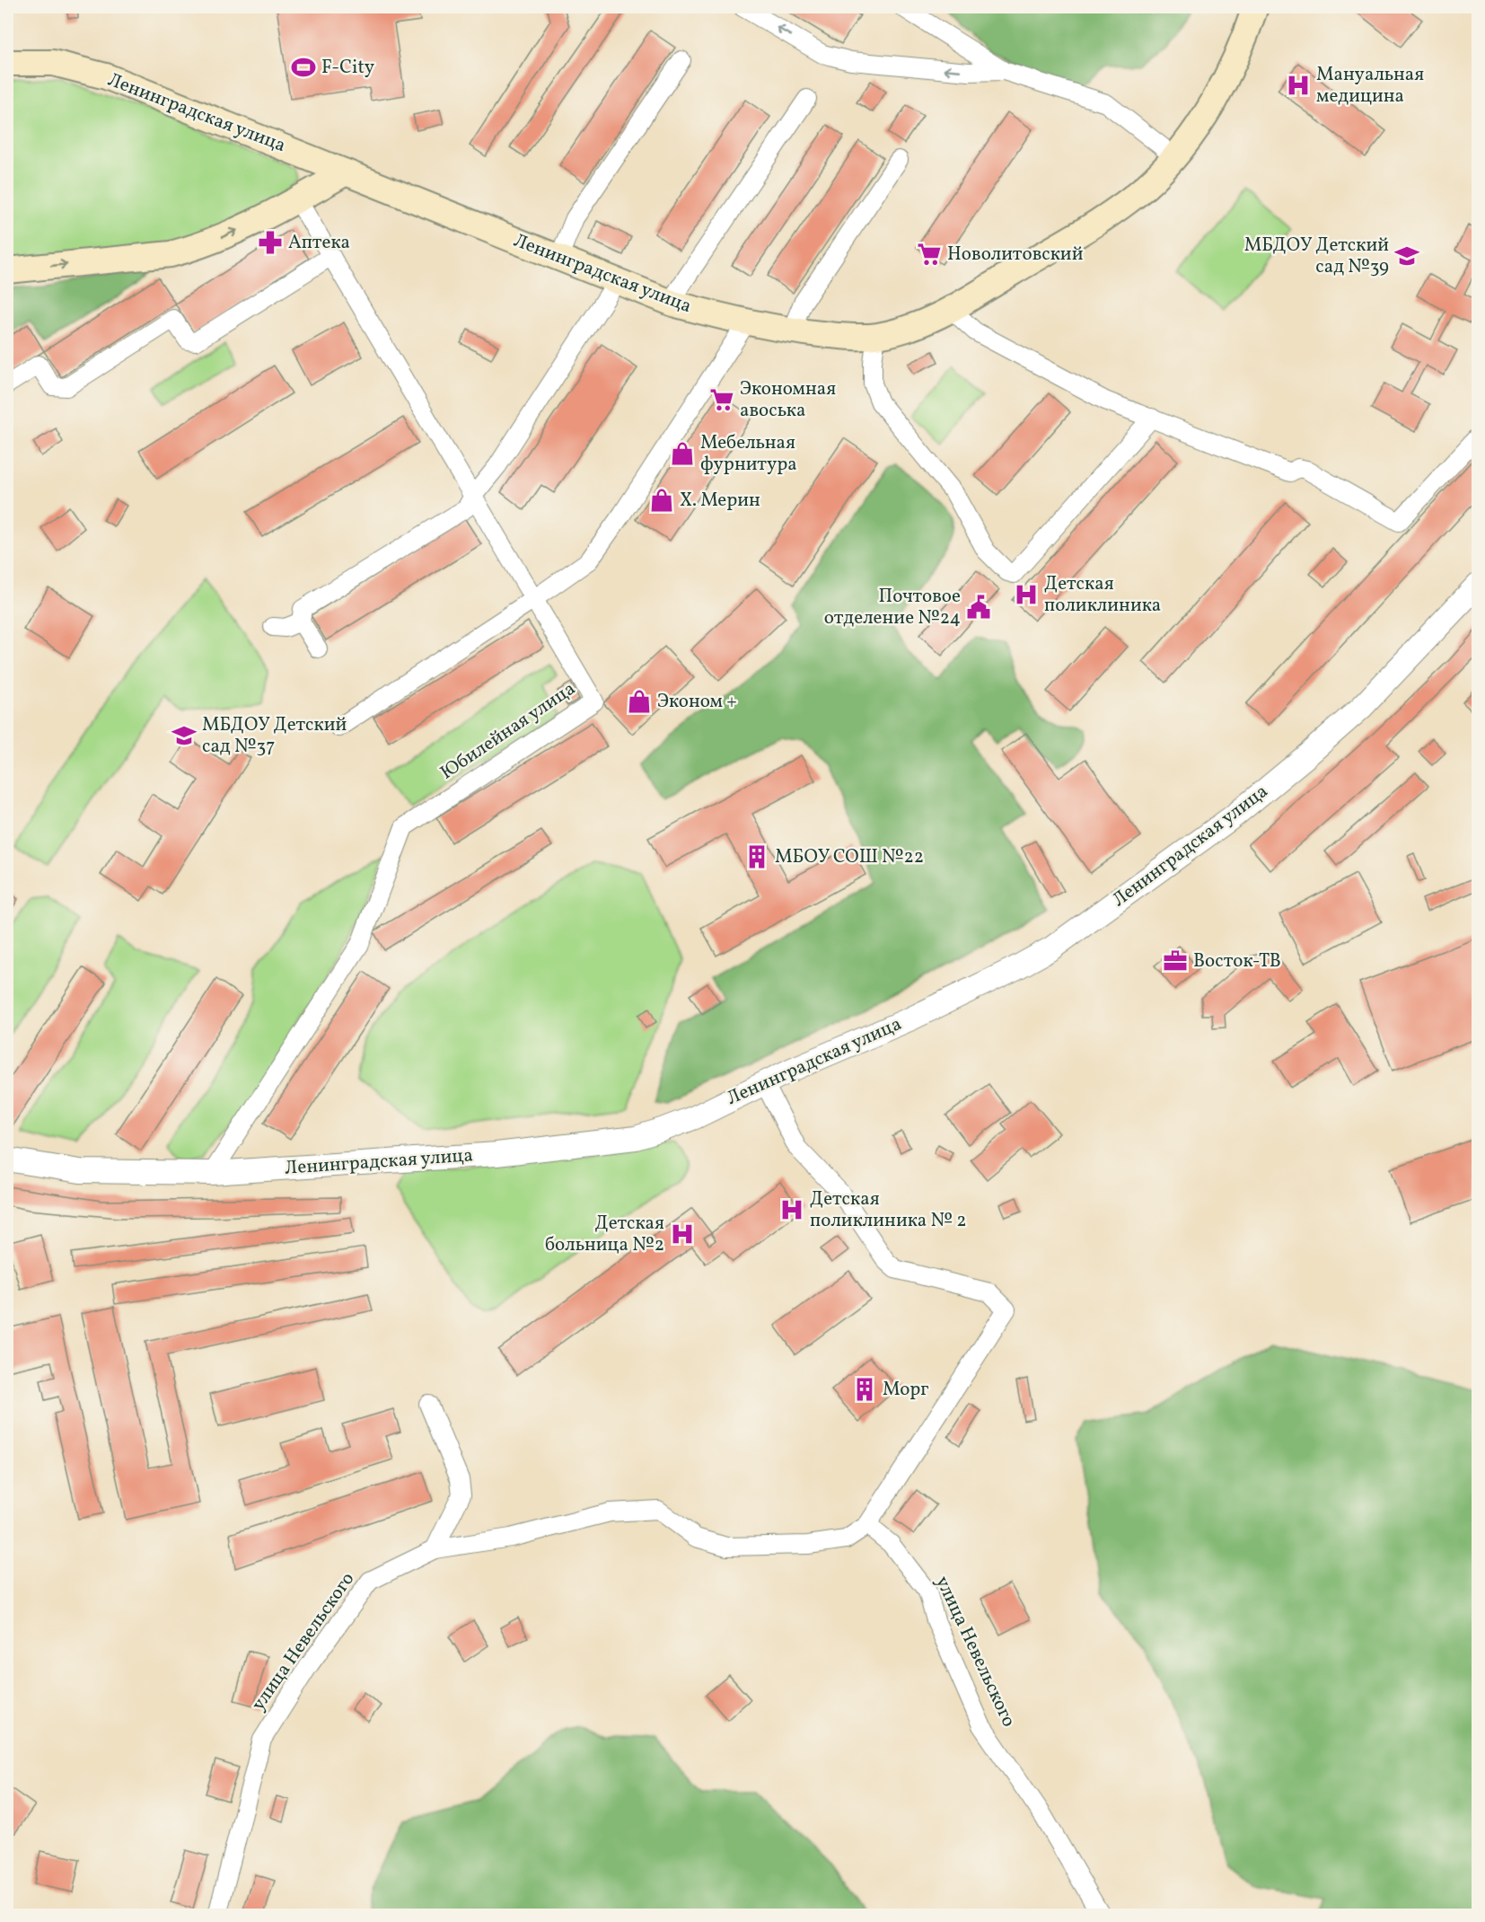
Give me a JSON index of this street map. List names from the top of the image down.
{
  "streets": {
    "main road": ["Ленинградская улица"],
    "street": ["Юбилейная улица", "улица Невельского"]
  },
  "crossings": [
    ["Ленинградская улица", "Юбилейная улица"]
  ],
  "places": {
    "sports": ["F-City"],
    "hospital": [
      "Мануальная медицина",
      "Детская поликлиника",
      "Детская поликлиника № 2",
      "Детская больница №2"
    ],
    "pharmacy": ["Аптека"],
    "supermarket": ["Новолитовский", "Экономная авоська"],
    "school or university": ["МБДОУ Детский сад №39", "МБДОУ Детский сад №37"],
    "shop": ["Мебельная фурнитура", "Х. Мерин", "Эконом +"],
    "public building": ["Почтовое отделение №24"],
    "building": ["МБОУ СОШ №22", "Морг"],
    "office": ["Восток-ТВ"]
  }
}
